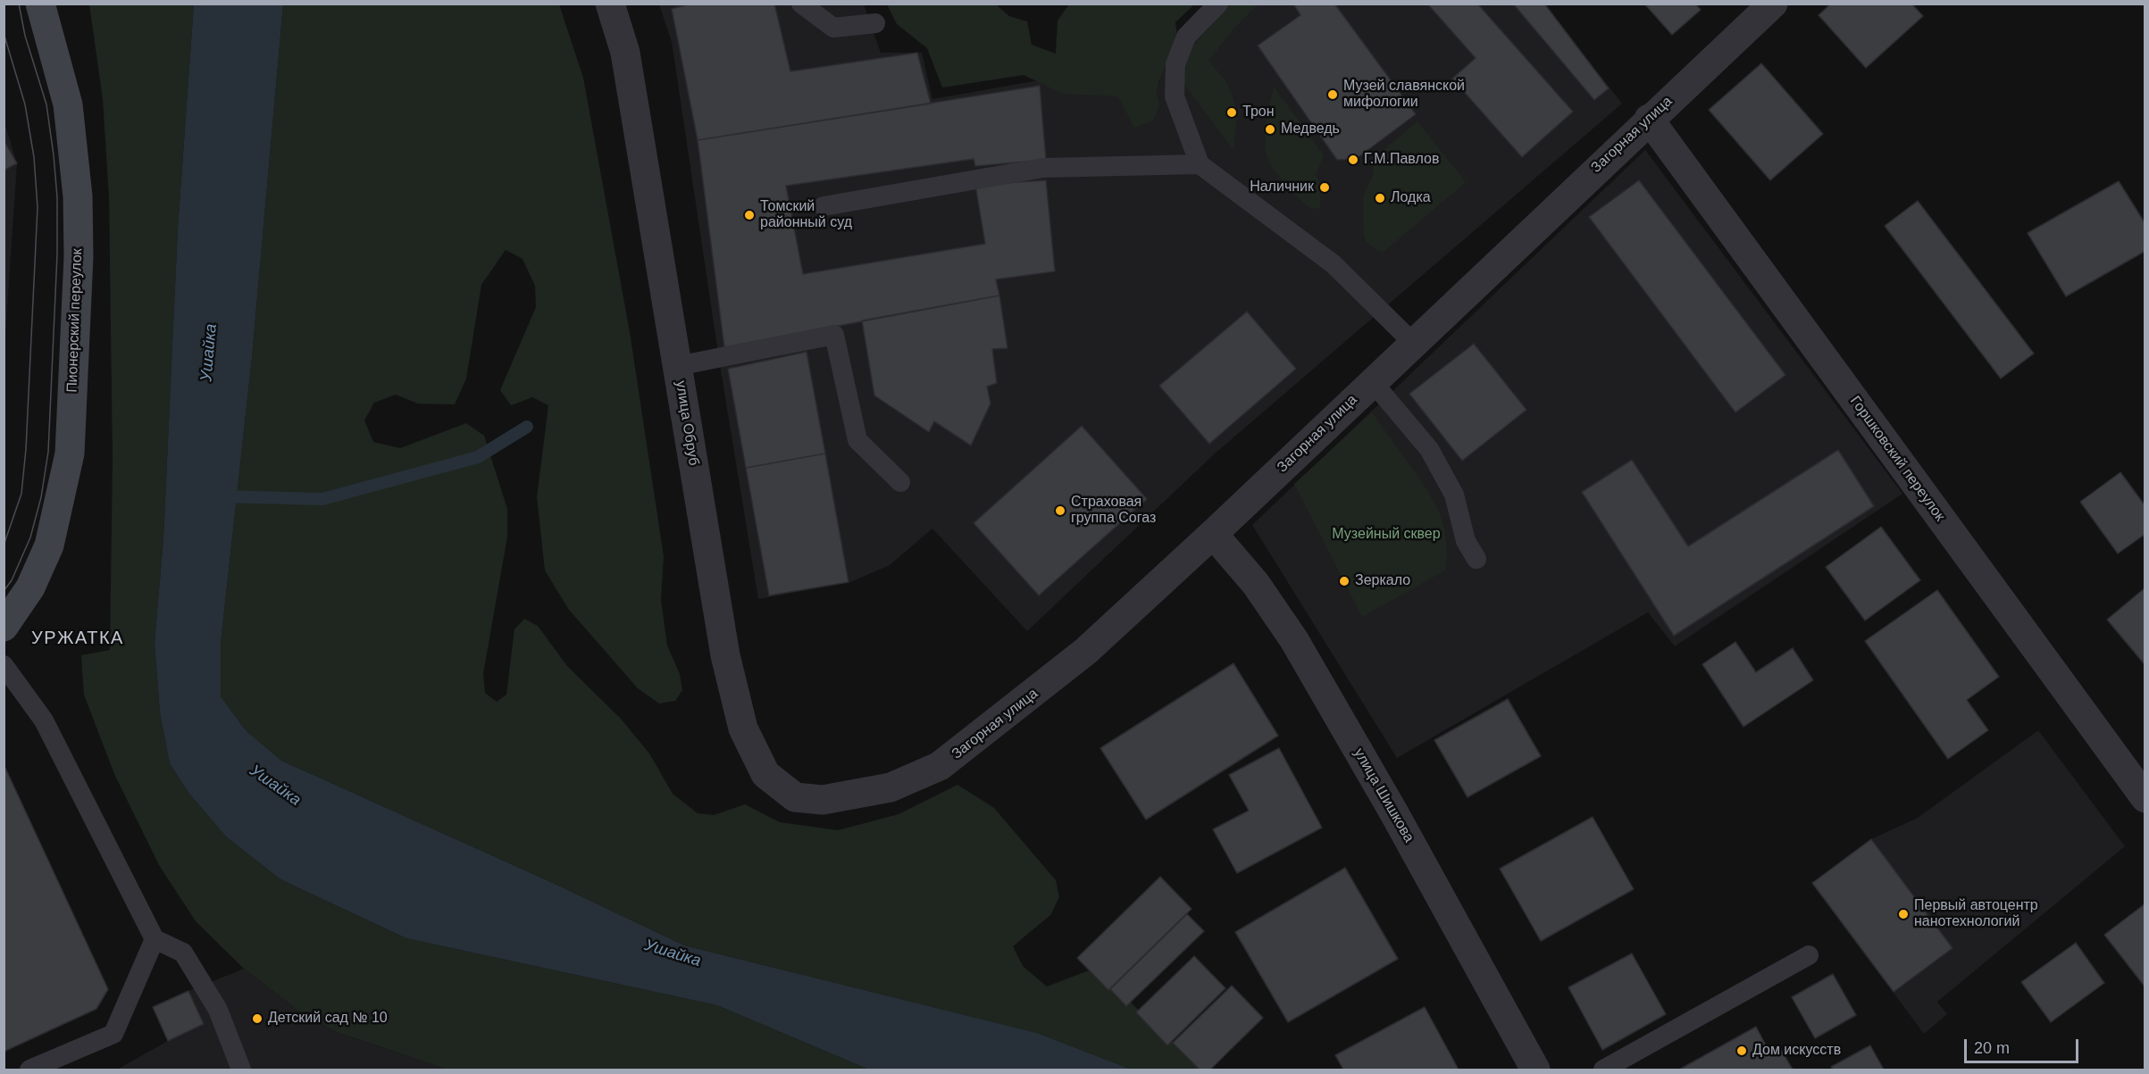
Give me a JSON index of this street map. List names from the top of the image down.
{
  "streets": {
    "main road": ["Пионерский переулок"],
    "street": [
      "Загорная улица",
      "улица Обруб",
      "Горшковский переулок",
      "улица Шишкова"
    ]
  },
  "crossings": [
    ["Загорная улица", "улица Обруб"],
    ["Загорная улица", "Горшковский переулок"],
    ["Загорная улица", "улица Шишкова"]
  ],
  "districts": ["УРЖАТКА"],
  "water": ["Ушайка"],
  "parks": ["Музейный сквер"],
  "places": [
    "Музей славянской мифологии",
    "Трон",
    "Медведь",
    "Г.М.Павлов",
    "Наличник",
    "Лодка",
    "Томский районный суд",
    "Страховая группа Согаз",
    "Зеркало",
    "Первый автоцентр нанотехнологий",
    "Детский сад № 10",
    "Дом искусств"
  ],
  "scale_bar": "20 m"
}
